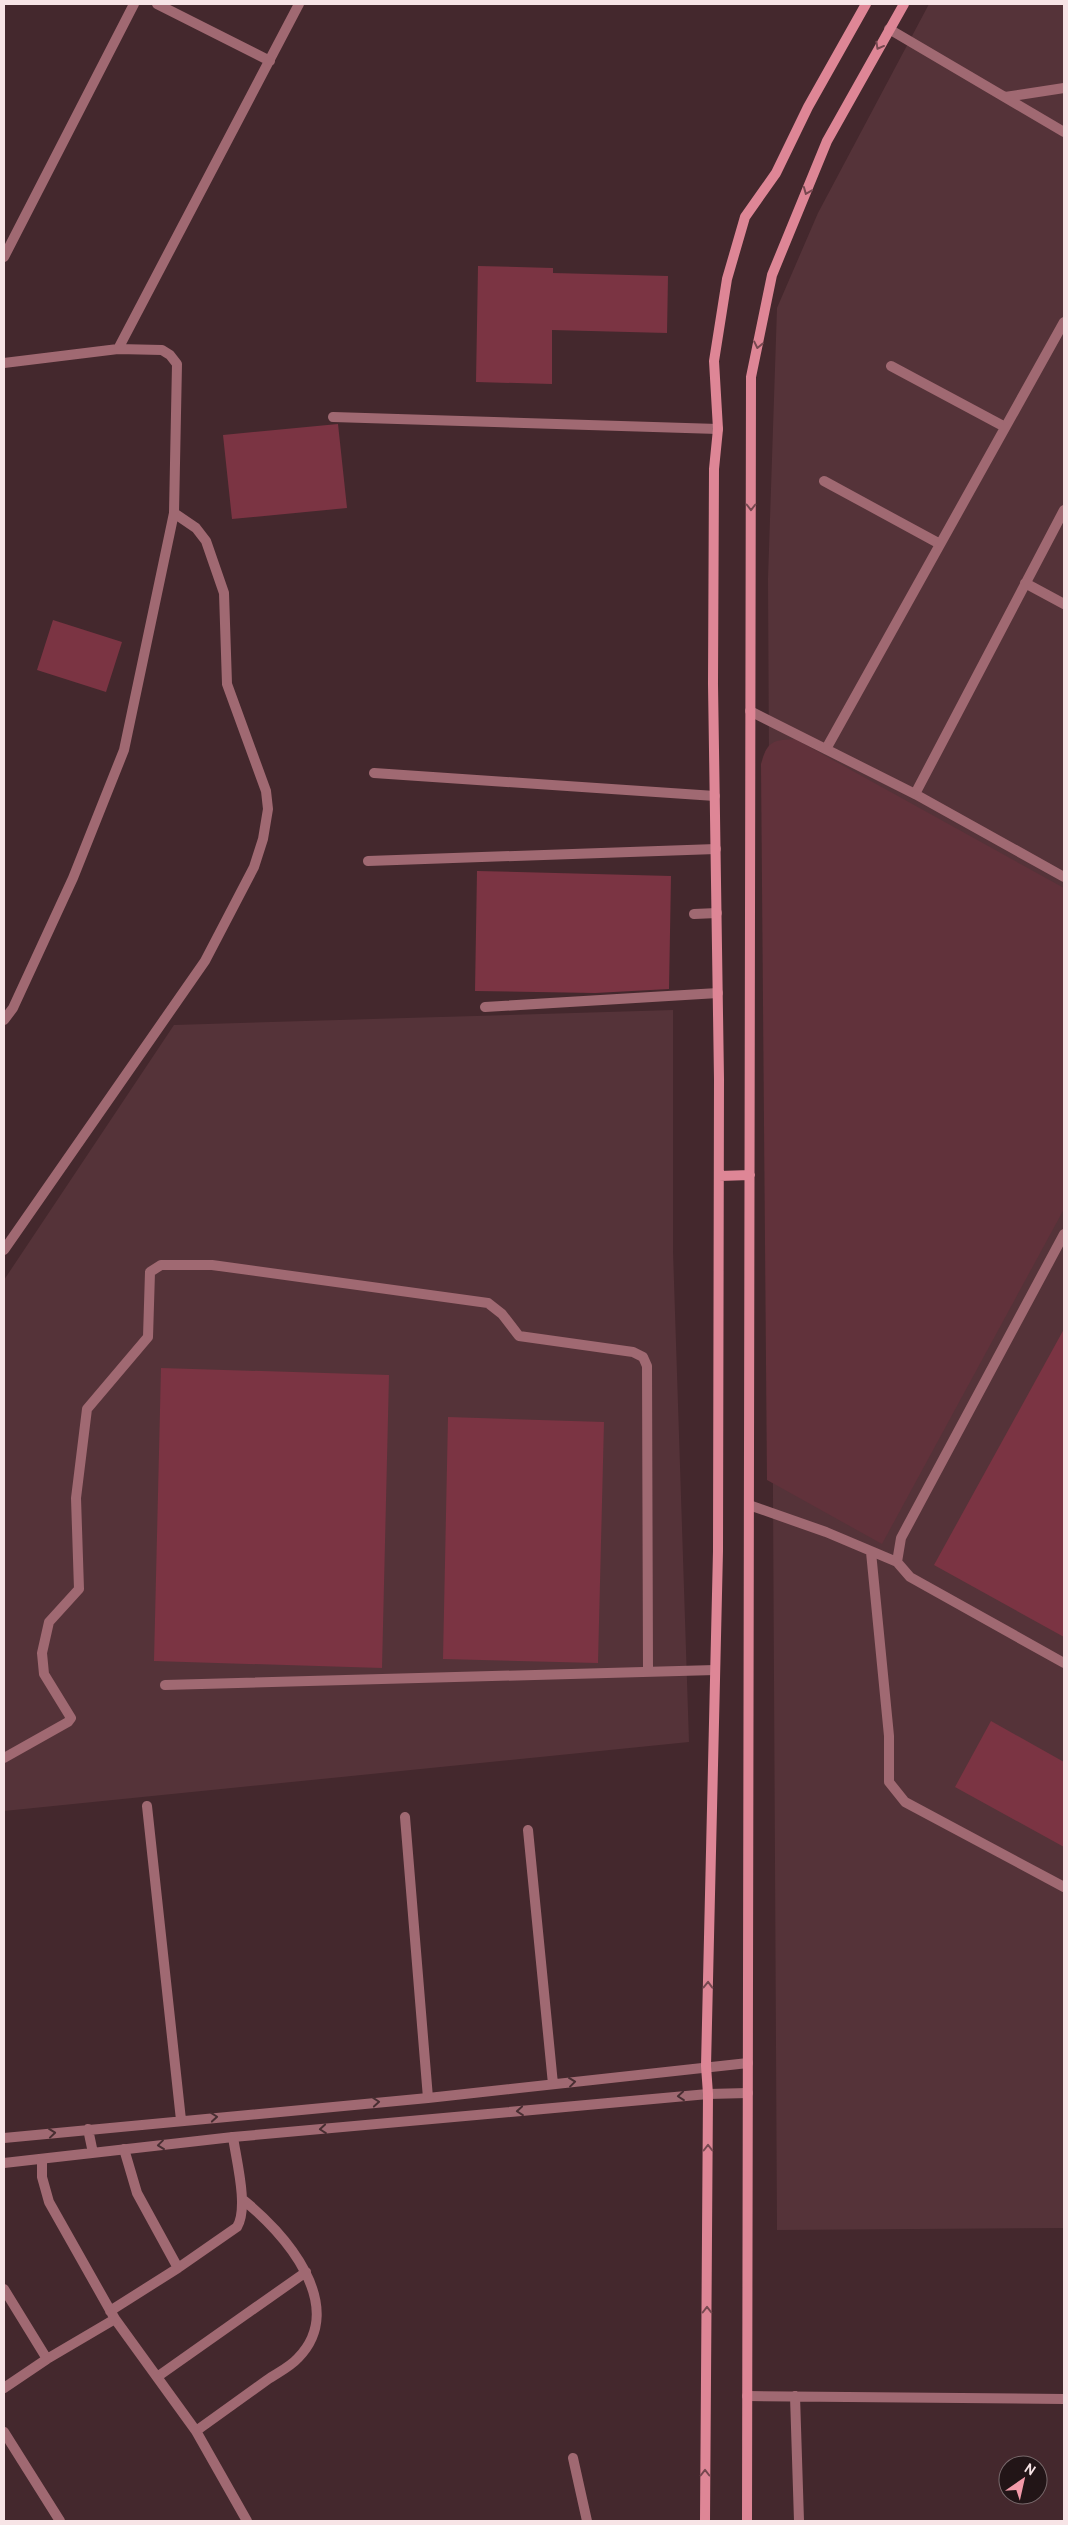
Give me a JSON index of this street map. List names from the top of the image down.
{
  "north": "top right"
}
